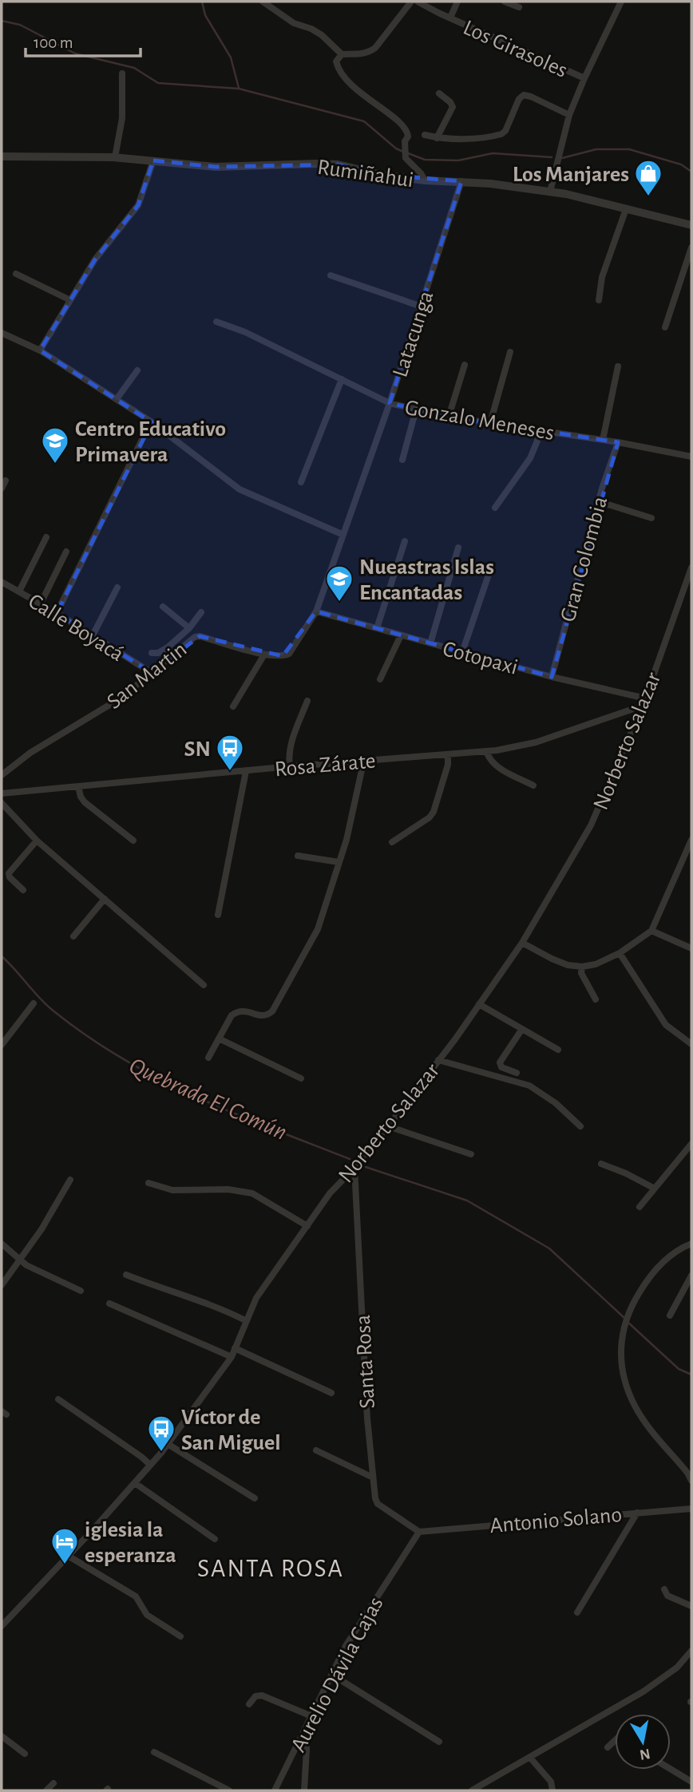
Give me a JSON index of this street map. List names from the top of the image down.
{
  "streets": {
    "street": [
      "Los Girasoles",
      "Rumiñahui",
      "Latacunga",
      "Gonzalo Meneses",
      "Gran Colombia",
      "Calle Boyacá",
      "Cotopaxi",
      "San Martin",
      "Norberto Salazar",
      "Rosa Zárate",
      "Santa Rosa",
      "Antonio Solano",
      "Aurelio Dávila Cajas"
    ]
  },
  "crossings": [
    ["Rumiñahui", "Latacunga"],
    ["Latacunga", "Gonzalo Meneses"],
    ["Latacunga", "Cotopaxi"],
    ["Latacunga", "San Martin"],
    ["Gonzalo Meneses", "Gran Colombia"],
    ["Gran Colombia", "Cotopaxi"],
    ["Calle Boyacá", "San Martin"],
    ["Cotopaxi", "San Martin"],
    ["Cotopaxi", "Norberto Salazar"],
    ["Norberto Salazar", "Rosa Zárate"],
    ["Norberto Salazar", "Santa Rosa"],
    ["Santa Rosa", "Antonio Solano"],
    ["Santa Rosa", "Aurelio Dávila Cajas"],
    ["Antonio Solano", "Aurelio Dávila Cajas"]
  ],
  "districts": ["SANTA ROSA"],
  "water": ["Quebrada El Común"],
  "places": {
    "shop": ["Los Manjares"],
    "school or university": ["Centro Educativo Primavera", "Nueastras Islas Encantadas"],
    "bus stop": ["SN", "Víctor de San Miguel"],
    "hotel": ["iglesia la esperanza"]
  },
  "scale_bar": "100 m",
  "north": "bottom"
}
